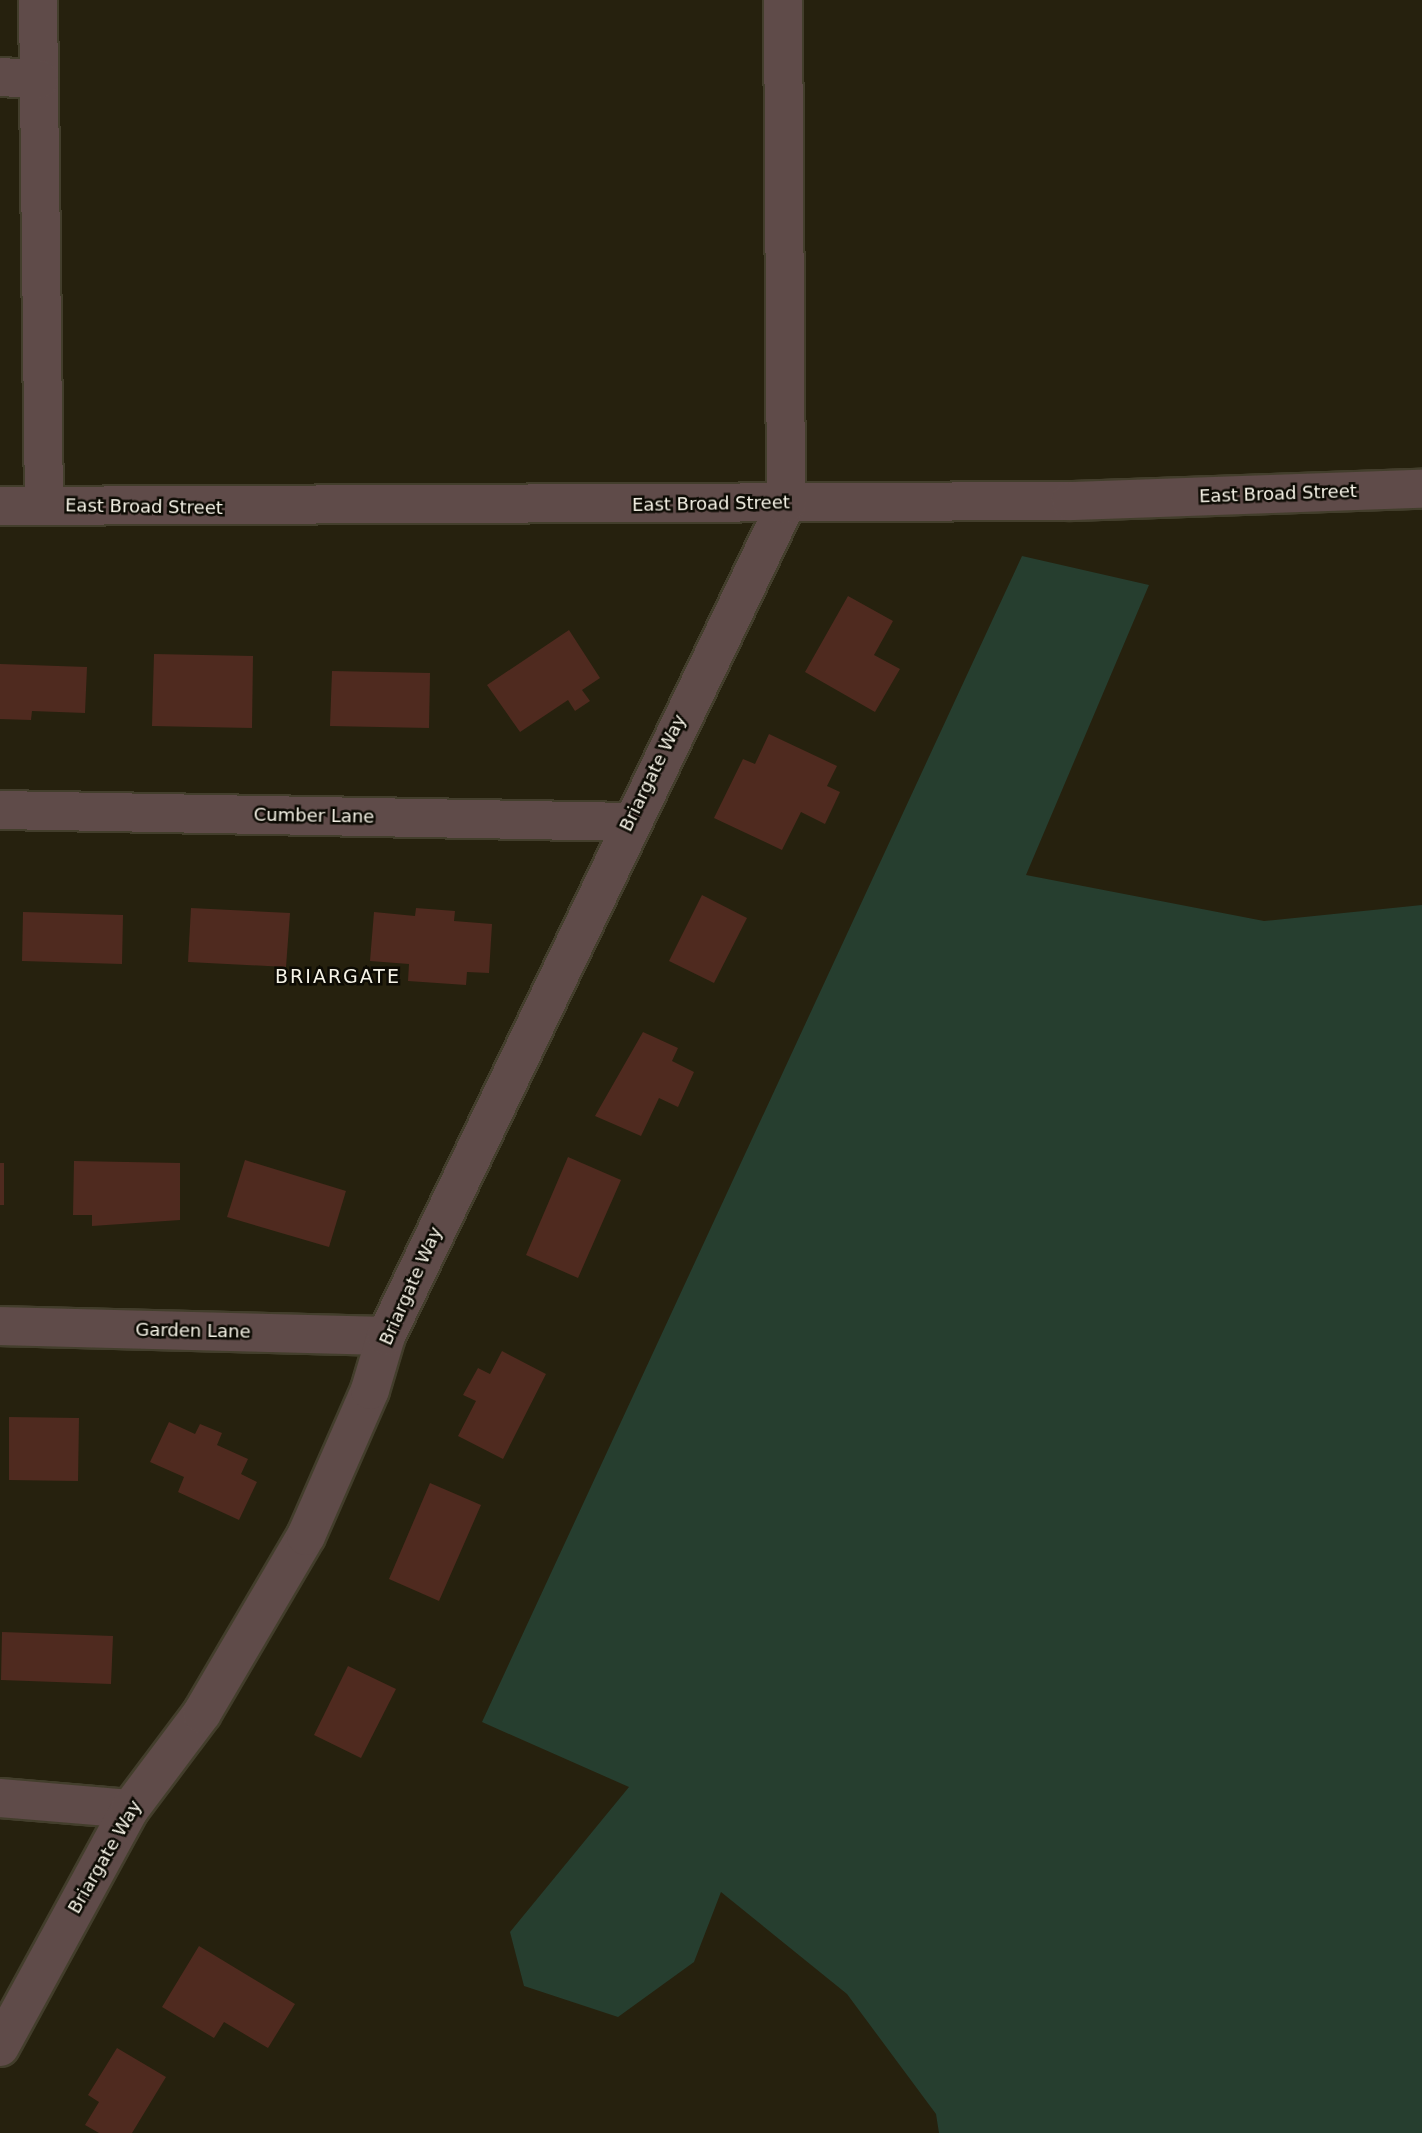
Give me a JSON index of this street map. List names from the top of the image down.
{
  "streets": {
    "street": [
      "East Broad Street",
      "Briargate Way",
      "Cumber Lane",
      "Garden Lane"
    ]
  },
  "crossings": [
    ["East Broad Street", "Briargate Way"],
    ["Briargate Way", "Cumber Lane"],
    ["Briargate Way", "Garden Lane"]
  ],
  "districts": ["BRIARGATE"]
}
